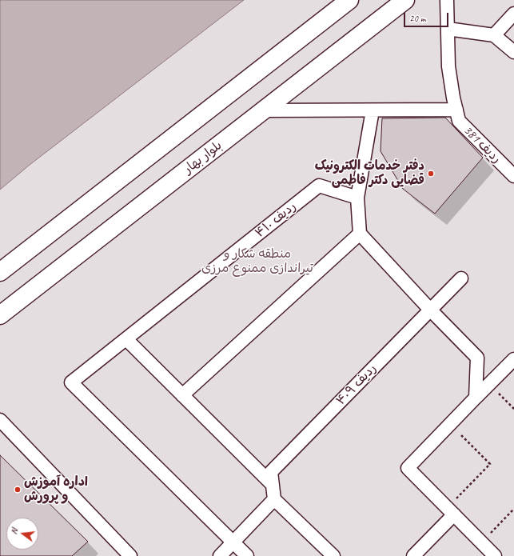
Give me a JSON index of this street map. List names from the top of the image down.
{
  "streets": {
    "main road": ["بلوار بهار"],
    "street": ["ردیف 381", "ردیف ۴۱۰", "ردیف ۴۰۹"]
  },
  "parks": ["منطقه شکار و تیراندازی ممنوع مرزی"],
  "places": ["دفتر خدمات الکترونیک قضایی دکتر فاطمی", "اداره آموزش و پرورش"],
  "scale_bar": "20 m",
  "north": "left"
}
